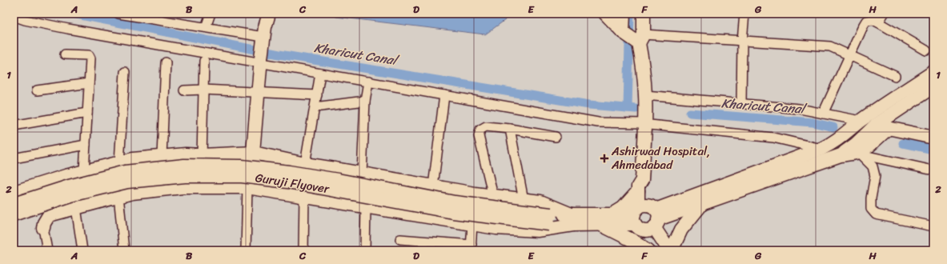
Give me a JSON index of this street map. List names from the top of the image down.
{
  "streets": {
    "street": ["Guruji Flyover"]
  },
  "water": ["Kharicut Canal"],
  "places": {
    "health": ["Ashirwad Hospital, Ahmedabad"]
  },
  "grid": {
    "columns": [
      "A",
      "B",
      "C",
      "D",
      "E",
      "F",
      "G",
      "H"
    ],
    "rows": ["1", "2"]
  }
}
